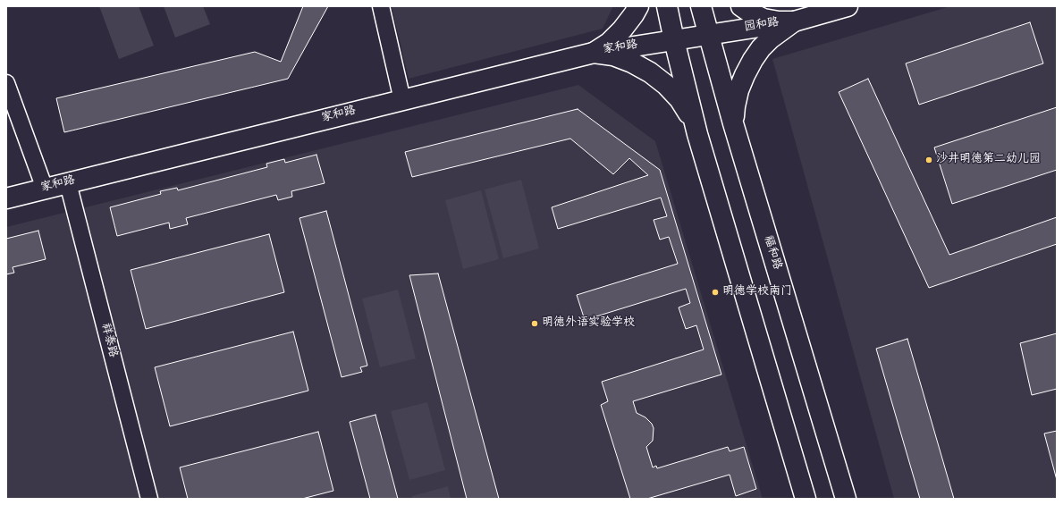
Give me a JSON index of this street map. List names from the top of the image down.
{
  "streets": {
    "main road": ["园和路", "家和路", "福和路"],
    "street": ["祥泰路"]
  },
  "crossings": [
    ["园和路", "家和路"],
    ["园和路", "福和路"],
    ["家和路", "祥泰路"]
  ],
  "places": ["沙井明德第二幼儿园", "明德学校南门", "明德外语实验学校"]
}
